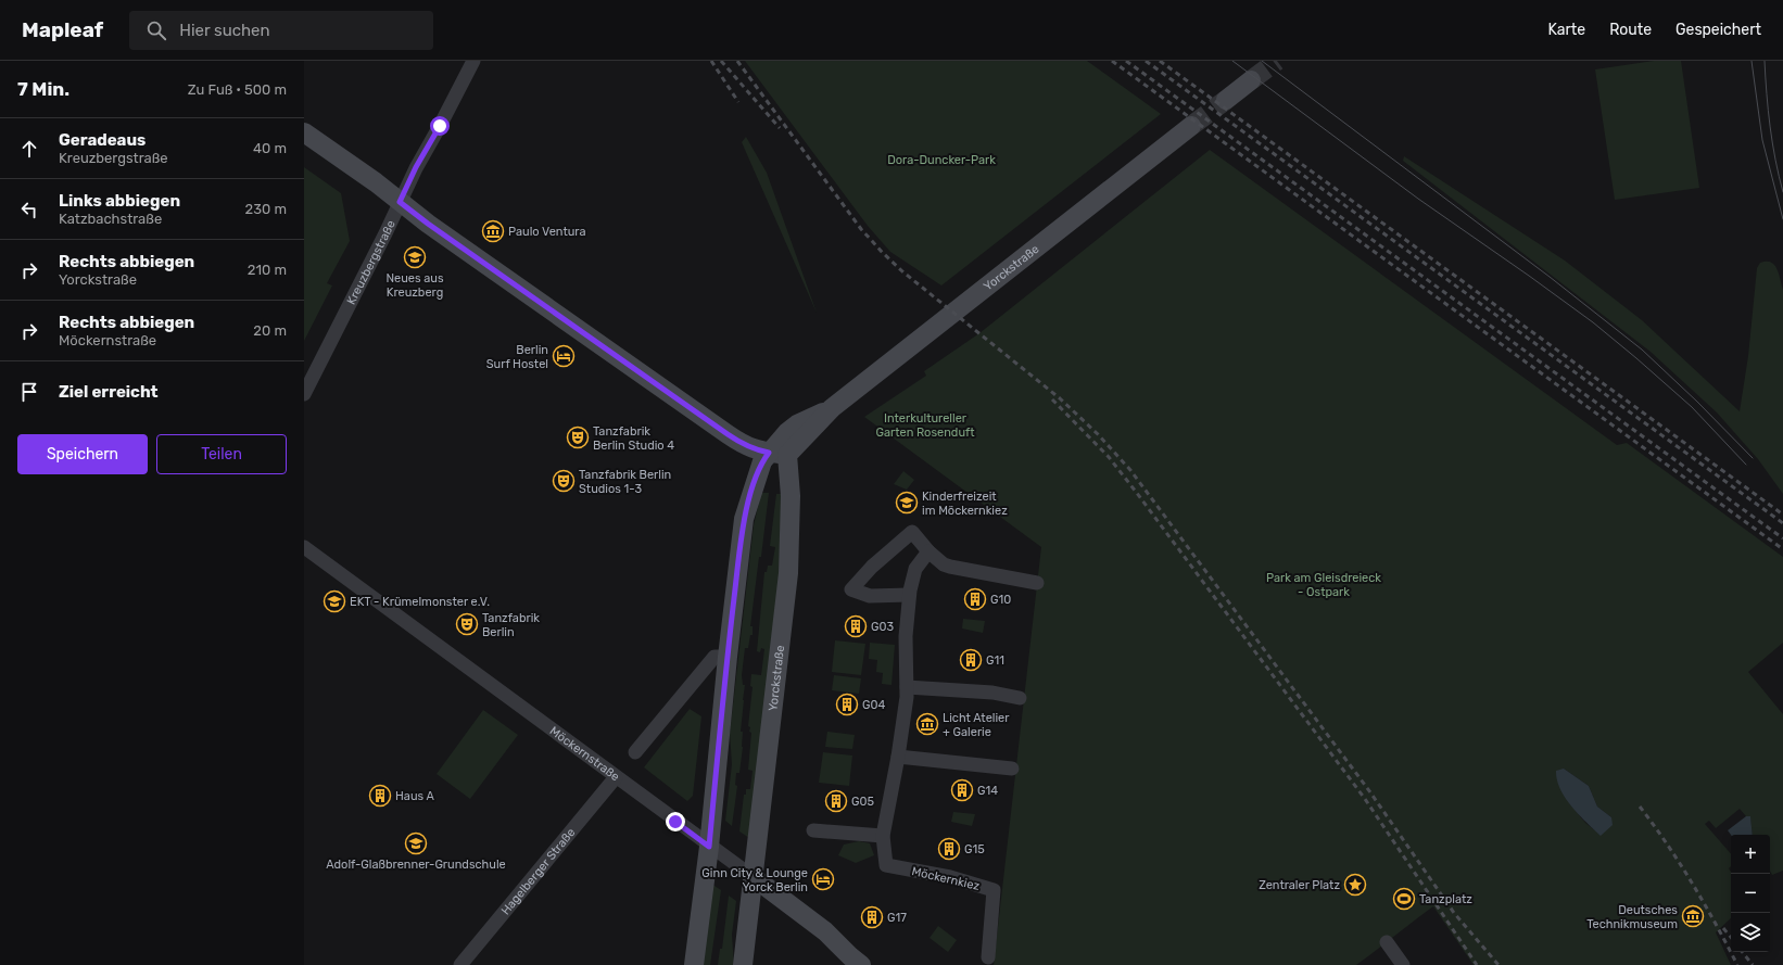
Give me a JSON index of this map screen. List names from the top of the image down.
{
  "streets": {
    "main road": ["Yorckstraße", "Möckernstraße"],
    "street": ["Kreuzbergstraße", "Hagelberger Straße", "Möckernkiez"]
  },
  "crossings": [
    ["Yorckstraße", "Möckernstraße"],
    ["Möckernstraße", "Hagelberger Straße"]
  ],
  "parks": ["Dora-Duncker-Park", "Interkultureller Garten Rosenduft", "Park am Gleisdreieck - Ostpark"],
  "places": {
    "museum": ["Paulo Ventura", "Licht Atelier + Galerie", "Deutsches Technikmuseum"],
    "school or university": [
      "Neues aus Kreuzberg",
      "Kinderfreizeit im Möckernkiez",
      "EKT - Krümelmonster e.V.",
      "Adolf-Glaßbrenner-Grundschule"
    ],
    "hotel": ["Berlin Surf Hostel", "Ginn City & Lounge Yorck Berlin"],
    "theatre": ["Tanzfabrik Berlin Studio 4", "Tanzfabrik Berlin Studios 1-3", "Tanzfabrik Berlin"],
    "building": [
      "G10",
      "G03",
      "G11",
      "G04",
      "G14",
      "Haus A",
      "G05",
      "G15",
      "G17"
    ],
    "place": ["Zentraler Platz"],
    "sports": ["Tanzplatz"]
  },
  "page": {
    "header": "Mapleaf",
    "search": "Hier suchen",
    "nav": ["Karte", "Route", "Gespeichert"],
    "heading": ["7 Min.", "Zu Fuß · 500 m"],
    "list": [
      ["Geradeaus", "Kreuzbergstraße", "40 m"],
      ["Links abbiegen", "Katzbachstraße", "230 m"],
      ["Rechts abbiegen", "Yorckstraße", "210 m"],
      ["Rechts abbiegen", "Möckernstraße", "20 m"],
      "Ziel erreicht"
    ],
    "buttons": ["Speichern", "Teilen"],
    "map_buttons": ["+", "−"]
  }
}
